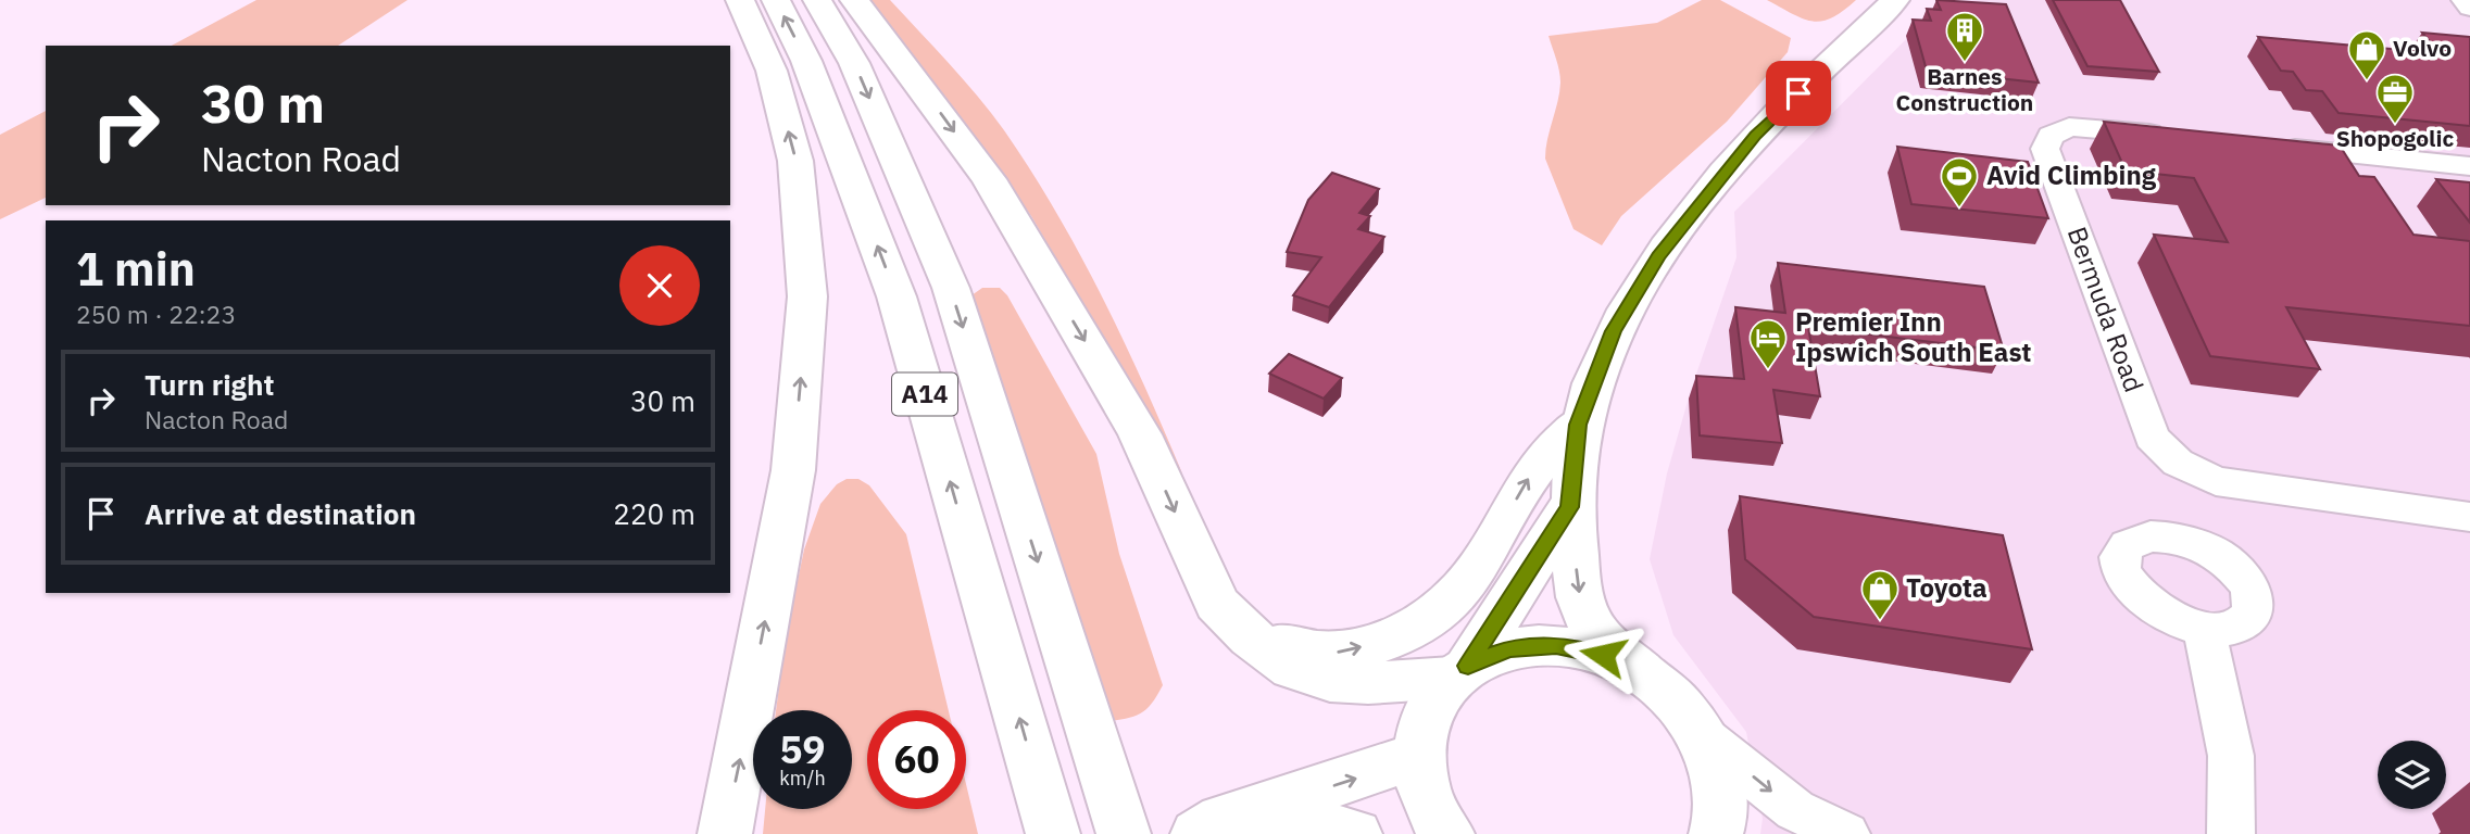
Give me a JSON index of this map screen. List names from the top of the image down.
{
  "streets": {
    "main road": ["A14"],
    "street": ["Bermuda Road"]
  },
  "places": {
    "building": ["Barnes Construction"],
    "shop": ["Volvo", "Toyota"],
    "office": ["Shopogolic"],
    "sports": ["Avid Climbing"],
    "hotel": ["Premier Inn Ipswich South East"]
  },
  "page": {
    "turn": ["30 m", "Nacton Road"],
    "heading": ["1 min", "250 m · 22:23"],
    "list": [
      {
        "name": "Turn right",
        "note": "Nacton Road",
        "value": "30 m"
      },
      {
        "name": "Arrive at destination",
        "value": "220 m"
      }
    ],
    "speed": "59 km/h",
    "limit": "60"
  }
}
